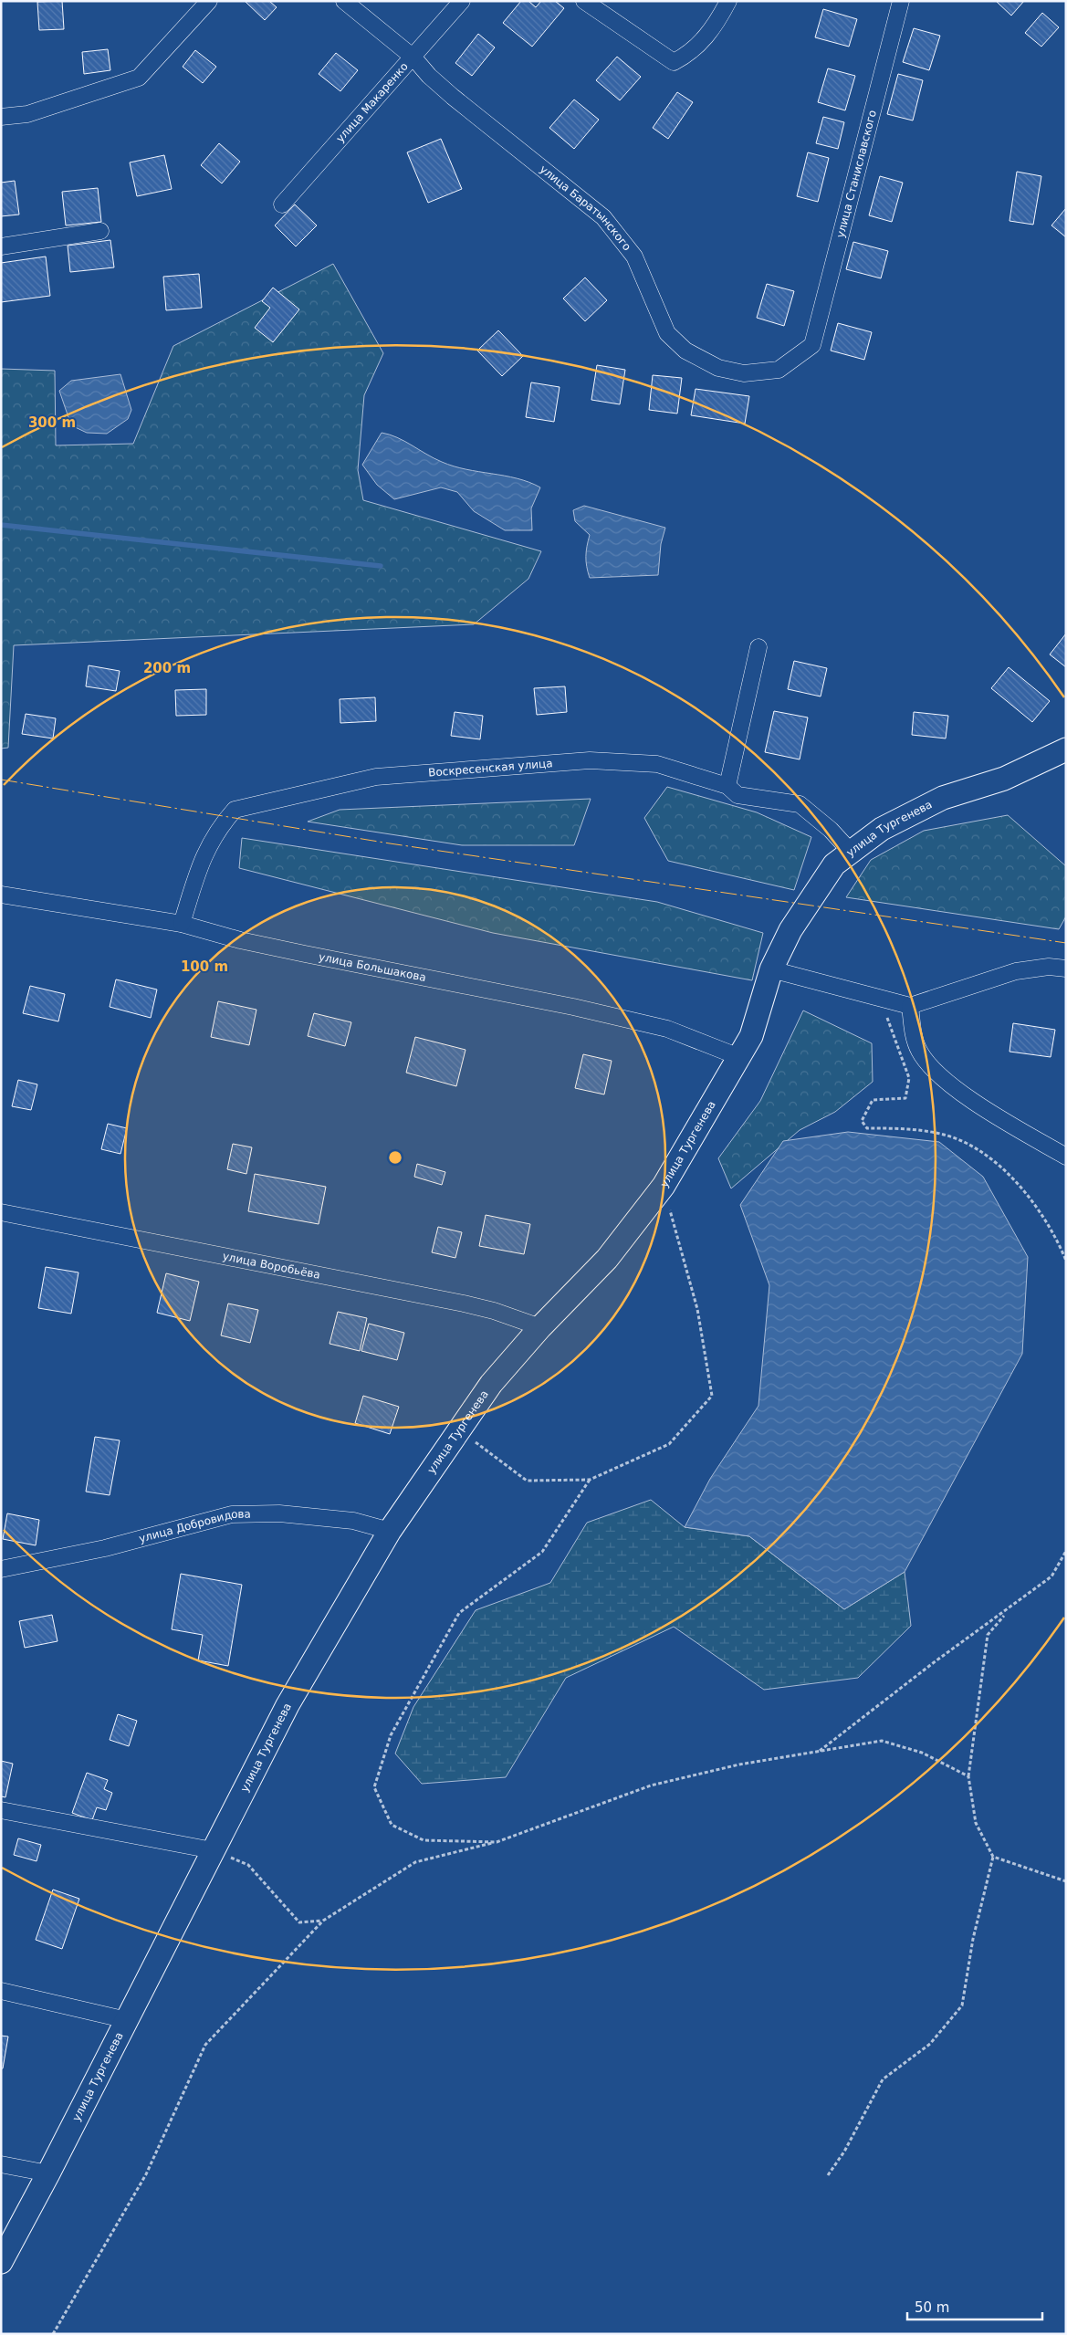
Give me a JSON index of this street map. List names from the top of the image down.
{
  "streets": {
    "street": [
      "улица Макаренко",
      "улица Станиславского",
      "улица Баратынского",
      "Воскресенская улица",
      "улица Тургенева",
      "улица Большакова",
      "улица Воробьёва",
      "улица Добровидова"
    ]
  },
  "crossings": [
    ["улица Макаренко", "улица Баратынского"],
    ["улица Станиславского", "улица Баратынского"],
    ["Воскресенская улица", "улица Тургенева"],
    ["Воскресенская улица", "улица Большакова"],
    ["улица Тургенева", "улица Большакова"],
    ["улица Тургенева", "улица Воробьёва"],
    ["улица Тургенева", "улица Добровидова"]
  ],
  "scale_bar": "50 m",
  "rings": ["300 m", "200 m", "100 m"]
}
